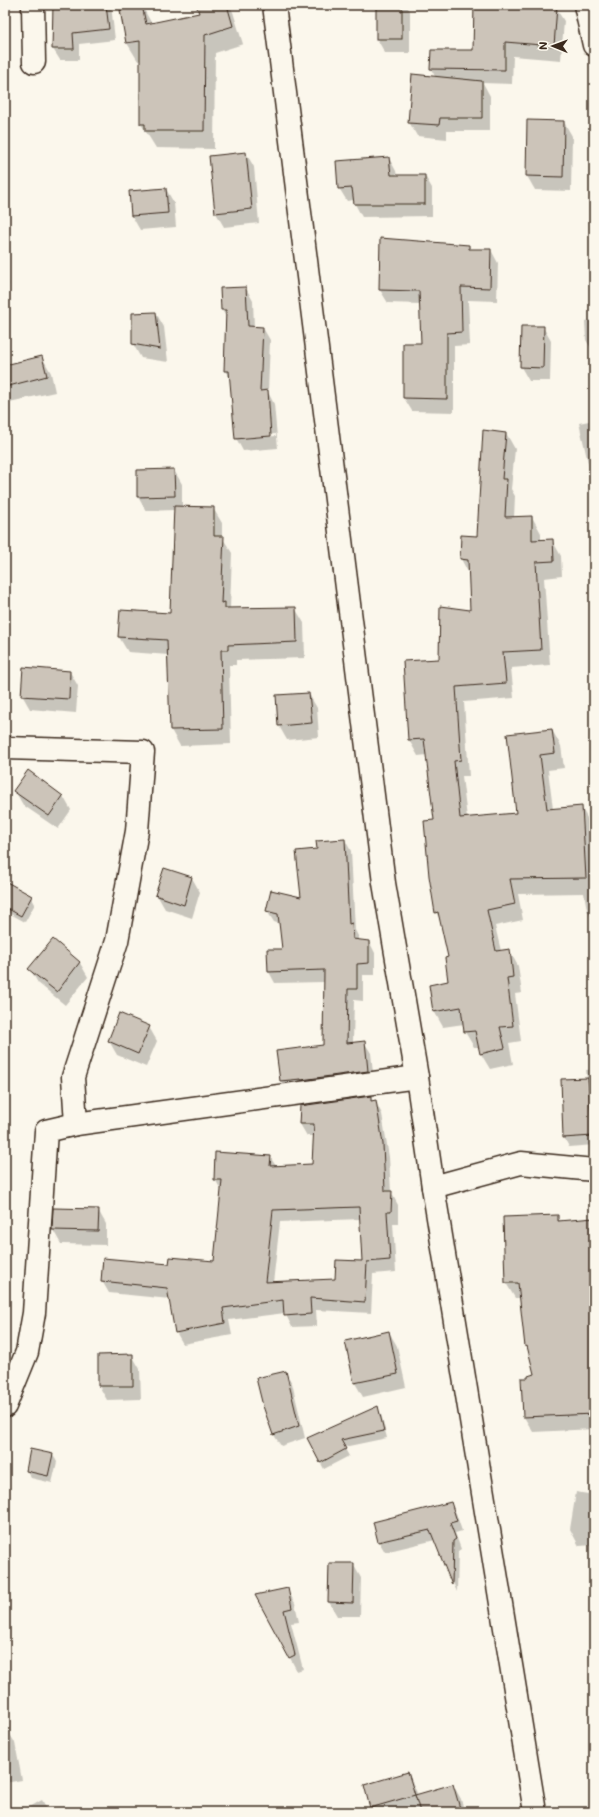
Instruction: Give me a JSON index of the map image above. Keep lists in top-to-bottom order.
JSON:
{
  "north": "left"
}
